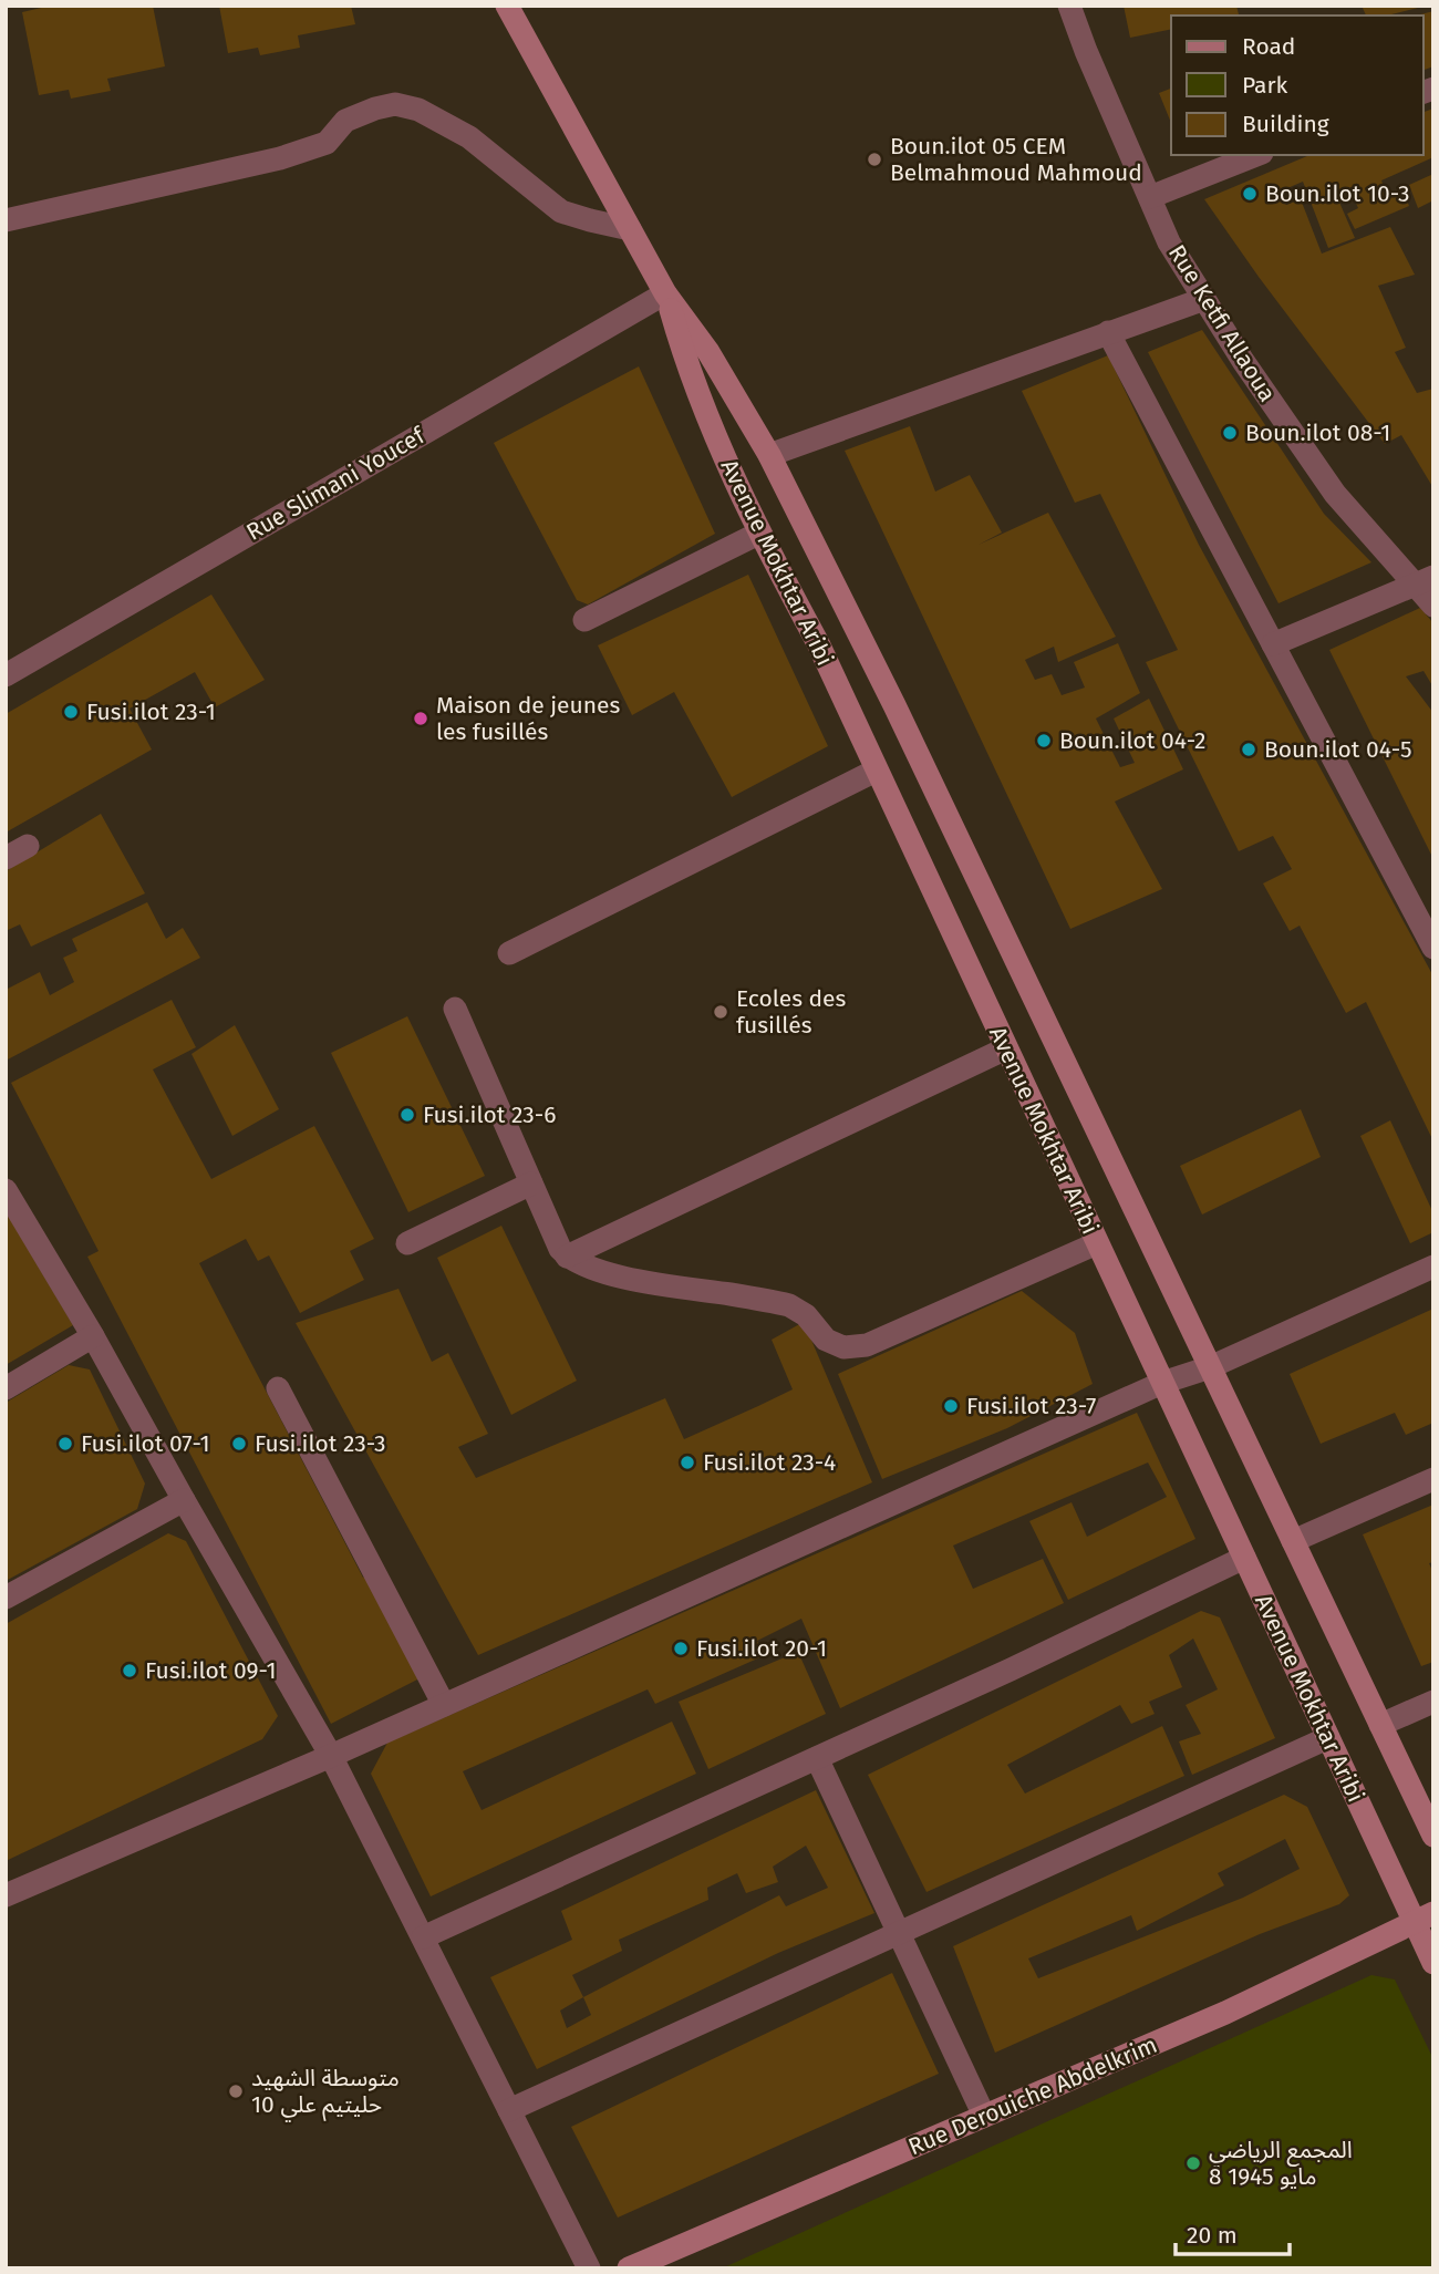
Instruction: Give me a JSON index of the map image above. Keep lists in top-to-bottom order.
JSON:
{
  "streets": {
    "main road": ["Avenue Mokhtar Aribi", "Rue Derouiche Abdelkrim"],
    "street": ["Rue Ketfi Allaoua", "Rue Slimani Youcef"]
  },
  "crossings": [
    ["Rue Slimani Youcef", "Avenue Mokhtar Aribi"],
    ["Avenue Mokhtar Aribi", "Rue Derouiche Abdelkrim"]
  ],
  "places": [
    "Boun.ilot 05 CEM Belmahmoud Mahmoud",
    "Boun.ilot 10-3",
    "Boun.ilot 08-1",
    "Fusi.ilot 23-1",
    "Maison de jeunes les fusillés",
    "Boun.ilot 04-2",
    "Boun.ilot 04-5",
    "Ecoles des fusillés",
    "Fusi.ilot 23-6",
    "Fusi.ilot 23-7",
    "Fusi.ilot 07-1",
    "Fusi.ilot 23-3",
    "Fusi.ilot 23-4",
    "Fusi.ilot 20-1",
    "Fusi.ilot 09-1",
    "متوسطة الشهيد حليتيم علي 10",
    "المجمع الرياضي 8 مايو 1945"
  ],
  "legend": ["Road", "Park", "Building"],
  "scale_bar": "20 m"
}
